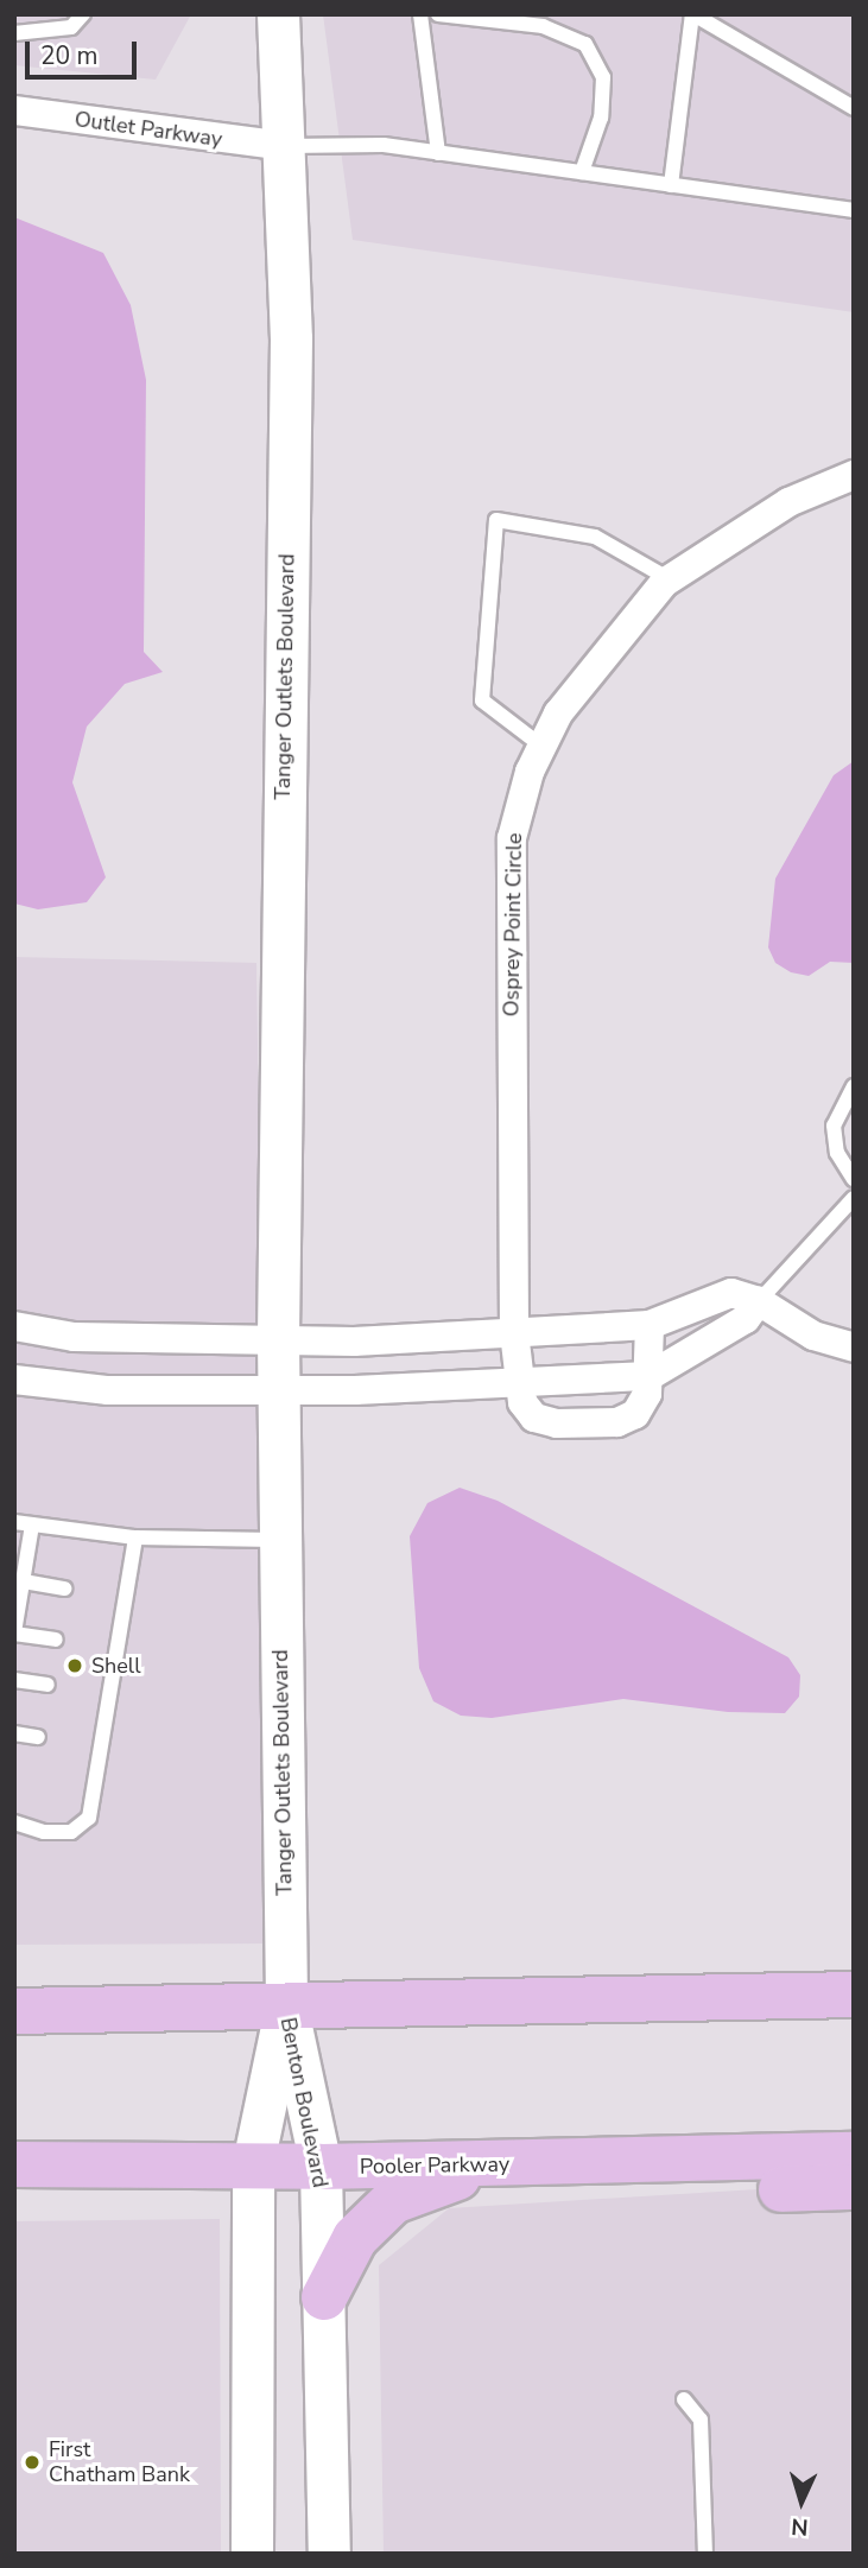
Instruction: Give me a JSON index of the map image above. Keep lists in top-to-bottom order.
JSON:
{
  "streets": {
    "main road": ["Pooler Parkway"],
    "street": [
      "Outlet Parkway",
      "Tanger Outlets Boulevard",
      "Osprey Point Circle",
      "Benton Boulevard"
    ]
  },
  "crossings": [
    ["Outlet Parkway", "Tanger Outlets Boulevard"],
    ["Tanger Outlets Boulevard", "Benton Boulevard"],
    ["Benton Boulevard", "Pooler Parkway"]
  ],
  "places": ["Shell", "First Chatham Bank"],
  "scale_bar": "20 m",
  "north": "bottom"
}
